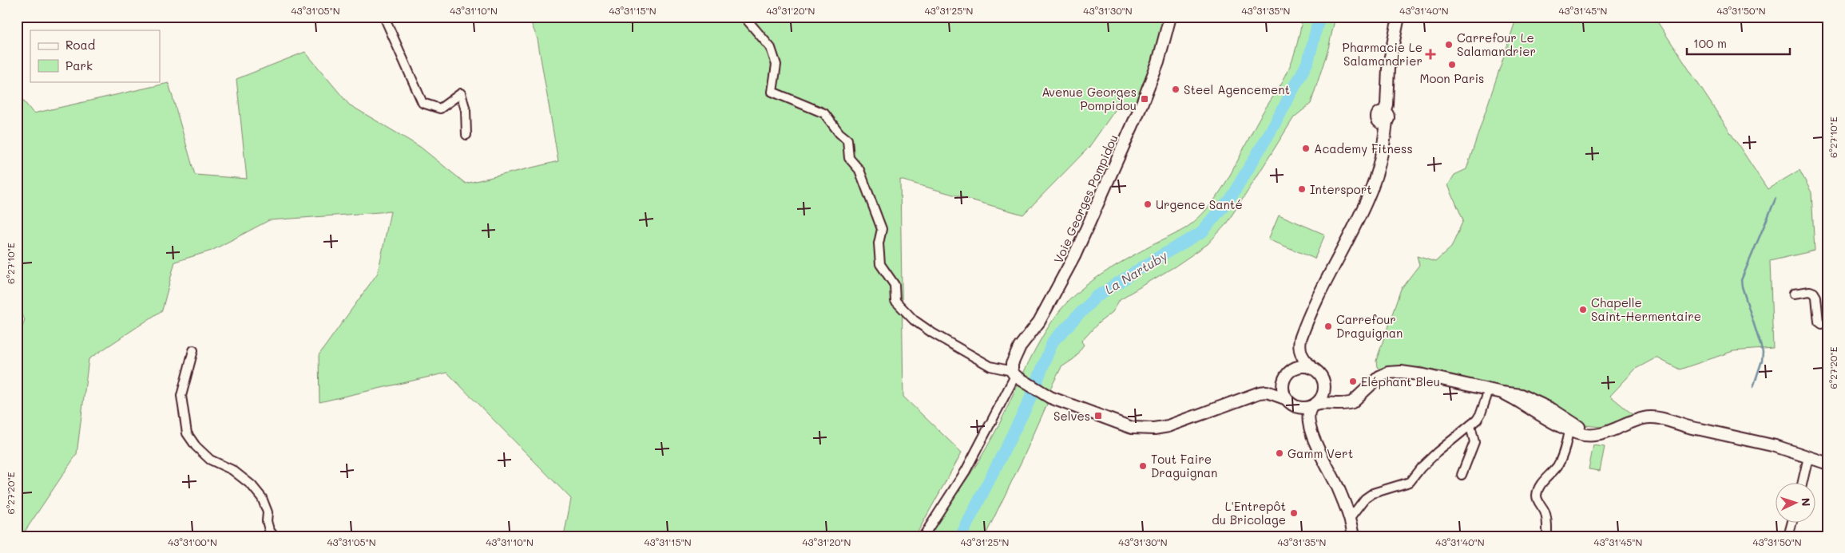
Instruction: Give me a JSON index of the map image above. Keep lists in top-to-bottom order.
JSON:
{
  "streets": {
    "street": ["Voie Georges Pompidou"]
  },
  "water": ["La Nartuby"],
  "places": {
    "other": [
      "Carrefour Le Salamandrier",
      "Moon Paris",
      "Steel Agencement",
      "Academy Fitness",
      "Intersport",
      "Urgence Santé",
      "Chapelle Saint-Hermentaire",
      "Carrefour Draguignan",
      "Eléphant Bleu",
      "Gamm Vert",
      "Tout Faire Draguignan",
      "L'Entrepôt du Bricolage"
    ],
    "health": ["Pharmacie Le Salamandrier"],
    "transit": ["Avenue Georges Pompidou", "Selves"]
  },
  "legend": ["Road", "Park"],
  "scale_bar": "100 m",
  "north": "right",
  "coordinates": [
    "43°31'05\"N",
    "43°31'10\"N",
    "43°31'15\"N",
    "43°31'20\"N",
    "43°31'25\"N",
    "43°31'30\"N",
    "43°31'35\"N",
    "43°31'40\"N",
    "43°31'45\"N",
    "43°31'50\"N",
    "6°27'10\"E",
    "6°27'20\"E",
    "43°31'00\"N"
  ]
}
